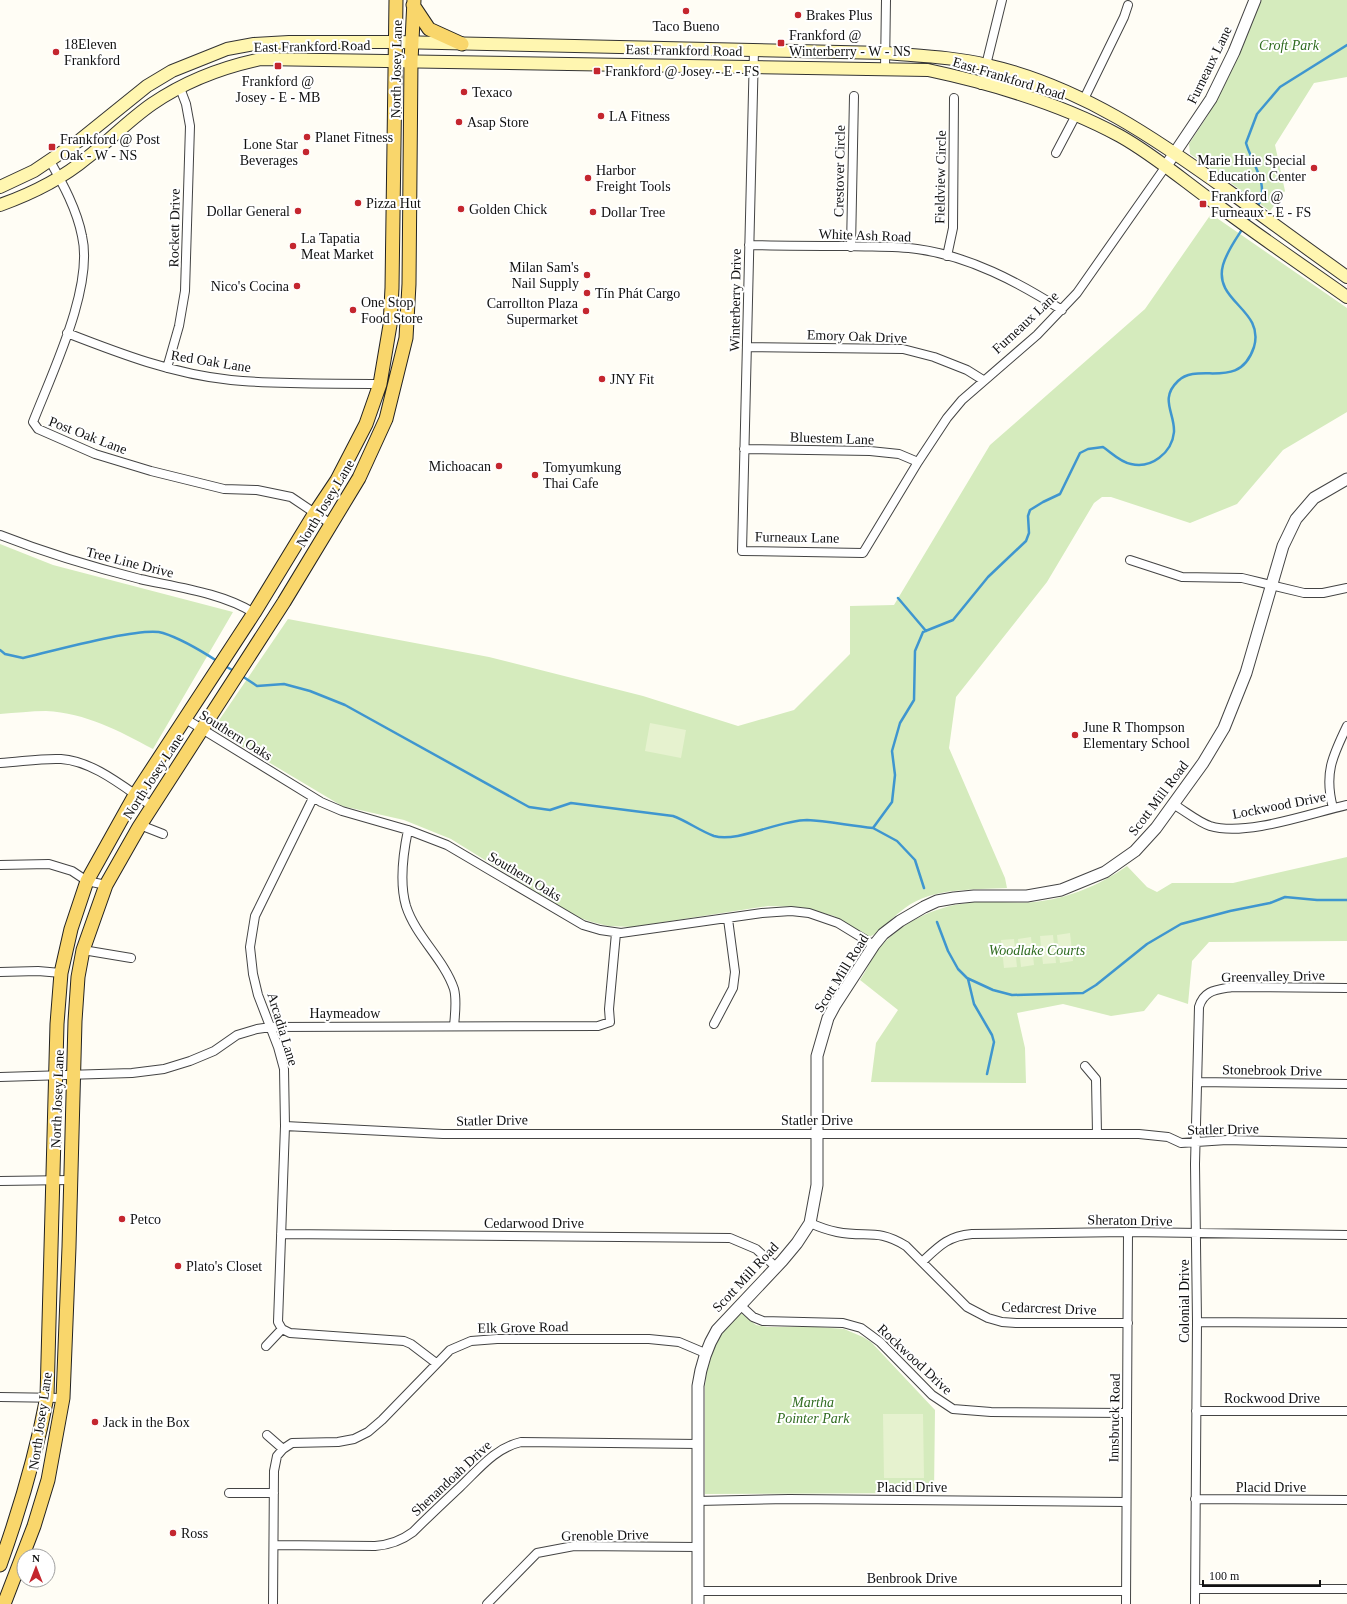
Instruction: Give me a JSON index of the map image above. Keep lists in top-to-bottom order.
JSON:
{
  "streets": {
    "main road": ["East Frankford Road", "North Josey Lane"],
    "street": [
      "Furneaux Lane",
      "Crestover Circle",
      "Fieldview Circle",
      "Rockett Drive",
      "White Ash Road",
      "Winterberry Drive",
      "Emory Oak Drive",
      "Red Oak Lane",
      "Post Oak Lane",
      "Bluestem Lane",
      "Tree Line Drive",
      "Southern Oaks",
      "Scott Mill Road",
      "Lockwood Drive",
      "Greenvalley Drive",
      "Haymeadow",
      "Arcadia Lane",
      "Stonebrook Drive",
      "Statler Drive",
      "Sheraton Drive",
      "Cedarwood Drive",
      "Colonial Drive",
      "Cedarcrest Drive",
      "Elk Grove Road",
      "Rockwood Drive",
      "Innsbruck Road",
      "Shenandoah Drive",
      "Placid Drive",
      "Grenoble Drive",
      "Benbrook Drive"
    ]
  },
  "crossings": [
    ["East Frankford Road", "Furneaux Lane"],
    ["East Frankford Road", "North Josey Lane"],
    ["East Frankford Road", "Rockett Drive"],
    ["East Frankford Road", "Winterberry Drive"],
    ["East Frankford Road", "Post Oak Lane"],
    ["Furneaux Lane", "White Ash Road"],
    ["Furneaux Lane", "Winterberry Drive"],
    ["Furneaux Lane", "Emory Oak Drive"],
    ["Furneaux Lane", "Bluestem Lane"],
    ["North Josey Lane", "Red Oak Lane"],
    ["North Josey Lane", "Post Oak Lane"],
    ["North Josey Lane", "Tree Line Drive"],
    ["North Josey Lane", "Southern Oaks"],
    ["North Josey Lane", "Haymeadow"],
    ["Crestover Circle", "White Ash Road"],
    ["Fieldview Circle", "White Ash Road"],
    ["Rockett Drive", "Red Oak Lane"],
    ["White Ash Road", "Winterberry Drive"],
    ["Winterberry Drive", "Emory Oak Drive"],
    ["Winterberry Drive", "Bluestem Lane"],
    ["Red Oak Lane", "Post Oak Lane"],
    ["Southern Oaks", "Scott Mill Road"],
    ["Southern Oaks", "Haymeadow"],
    ["Southern Oaks", "Arcadia Lane"],
    ["Scott Mill Road", "Lockwood Drive"],
    ["Scott Mill Road", "Statler Drive"],
    ["Scott Mill Road", "Cedarwood Drive"],
    ["Scott Mill Road", "Cedarcrest Drive"],
    ["Scott Mill Road", "Elk Grove Road"],
    ["Scott Mill Road", "Rockwood Drive"],
    ["Scott Mill Road", "Shenandoah Drive"],
    ["Scott Mill Road", "Placid Drive"],
    ["Scott Mill Road", "Grenoble Drive"],
    ["Scott Mill Road", "Benbrook Drive"],
    ["Greenvalley Drive", "Colonial Drive"],
    ["Haymeadow", "Arcadia Lane"],
    ["Arcadia Lane", "Statler Drive"],
    ["Arcadia Lane", "Cedarwood Drive"],
    ["Stonebrook Drive", "Colonial Drive"],
    ["Statler Drive", "Colonial Drive"],
    ["Sheraton Drive", "Colonial Drive"],
    ["Sheraton Drive", "Cedarcrest Drive"],
    ["Sheraton Drive", "Innsbruck Road"],
    ["Colonial Drive", "Rockwood Drive"],
    ["Colonial Drive", "Placid Drive"],
    ["Cedarcrest Drive", "Innsbruck Road"],
    ["Rockwood Drive", "Innsbruck Road"],
    ["Innsbruck Road", "Placid Drive"],
    ["Innsbruck Road", "Benbrook Drive"]
  ],
  "parks": ["Croft Park", "Woodlake Courts", "Martha Pointer Park"],
  "places": {
    "other": [
      "Taco Bueno",
      "Brakes Plus",
      "18Eleven Frankford",
      "Texaco",
      "LA Fitness",
      "Asap Store",
      "Planet Fitness",
      "Lone Star Beverages",
      "Marie Huie Special Education Center",
      "Harbor Freight Tools",
      "Pizza Hut",
      "Golden Chick",
      "Dollar General",
      "Dollar Tree",
      "La Tapatia Meat Market",
      "Milan Sam's Nail Supply",
      "Nico's Cocina",
      "Tín Phát Cargo",
      "One Stop Food Store",
      "Carrollton Plaza Supermarket",
      "JNY Fit",
      "Michoacan",
      "Tomyumkung Thai Cafe",
      "June R Thompson Elementary School",
      "Petco",
      "Plato's Closet",
      "Jack in the Box",
      "Ross"
    ],
    "transit": [
      "Frankford @ Winterberry - W - NS",
      "Frankford @ Josey - E - MB",
      "Frankford @ Josey - E - FS",
      "Frankford @ Post Oak - W - NS",
      "Frankford @ Furneaux - E - FS"
    ]
  },
  "scale_bar": "100 m",
  "north": "top"
}
